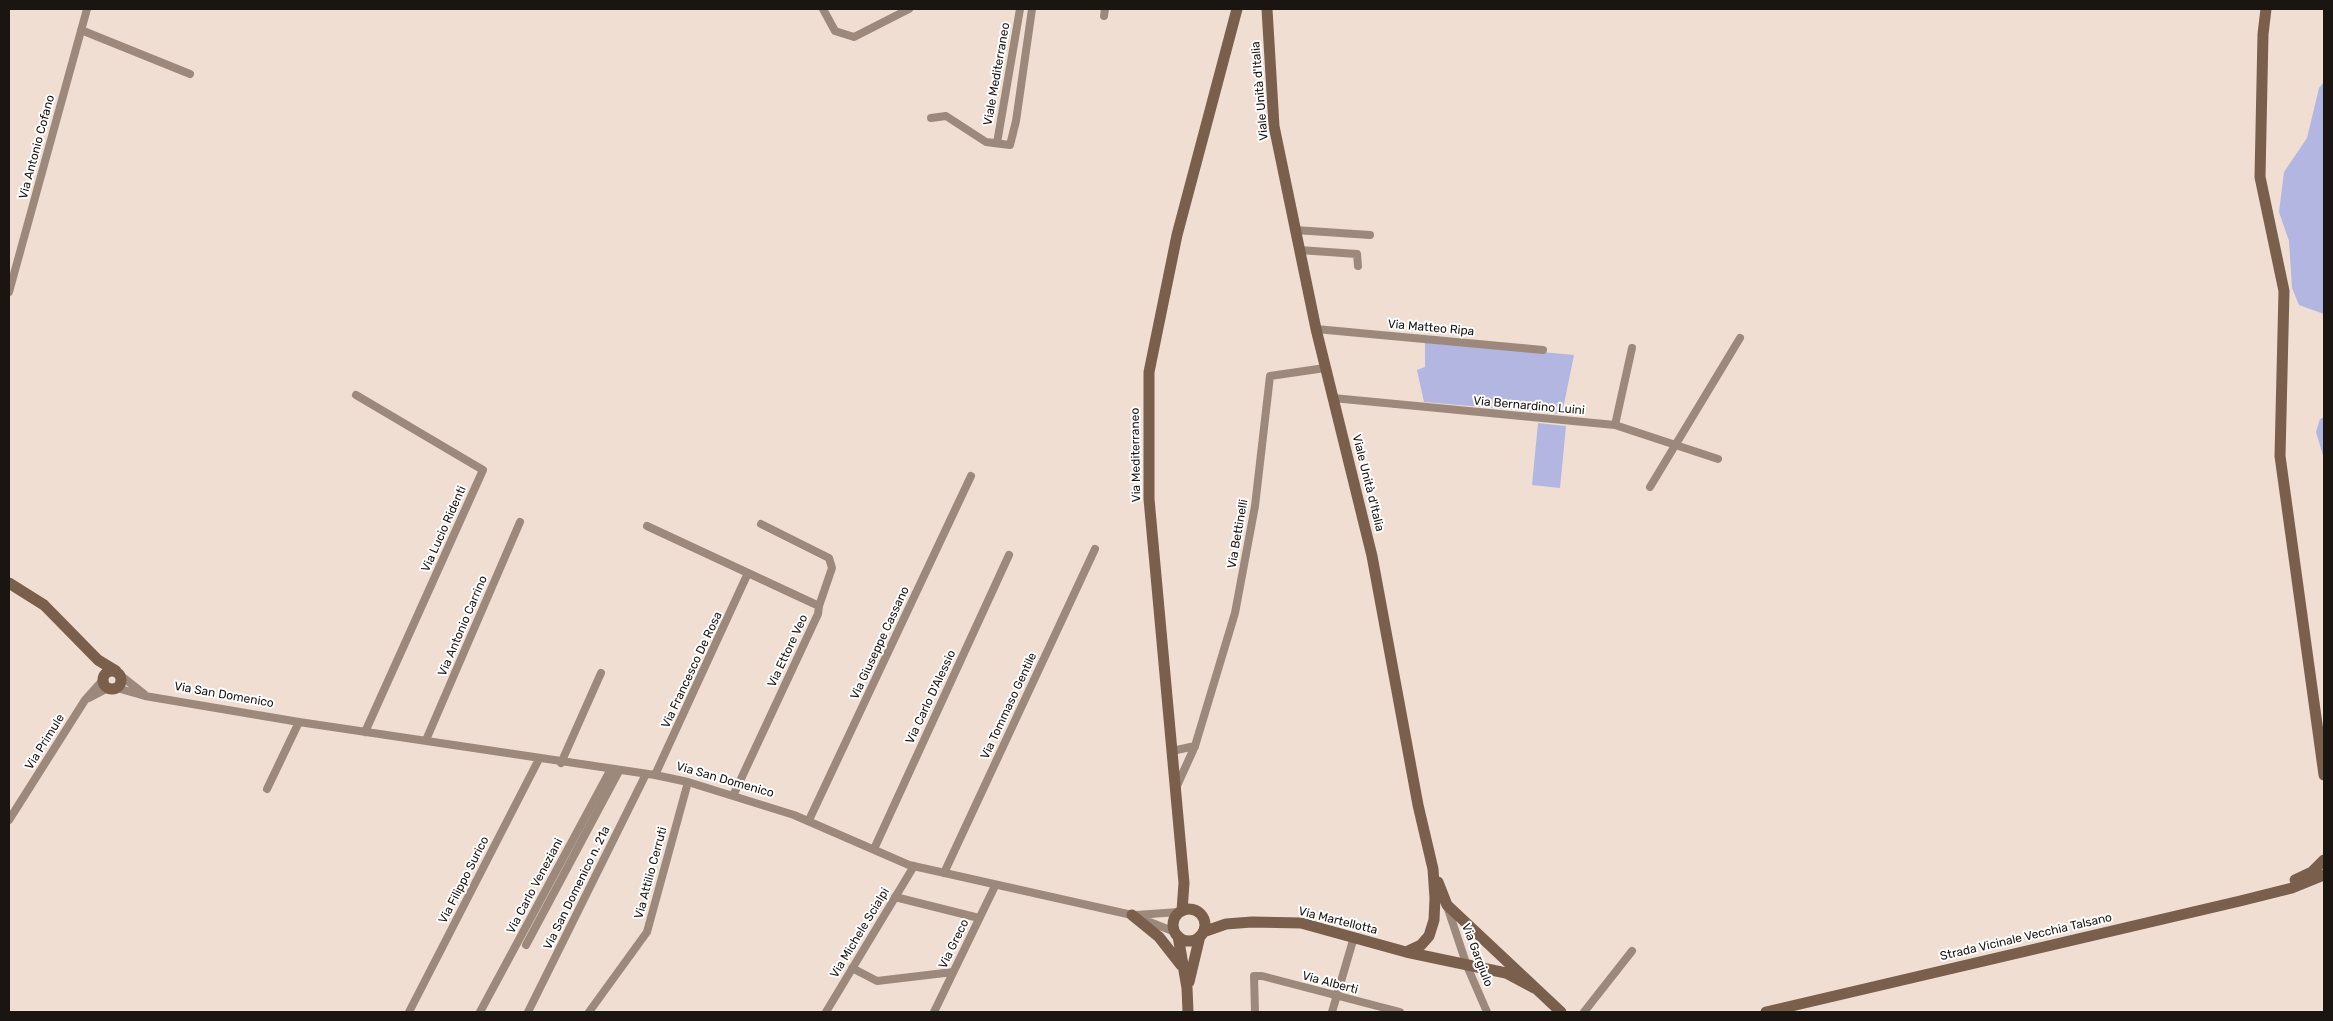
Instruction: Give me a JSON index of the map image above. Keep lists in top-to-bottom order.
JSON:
{
  "streets": {
    "main road": [
      "Viale Unità d'Italia",
      "Via Mediterraneo",
      "Via Martellotta",
      "Strada Vicinale Vecchia Talsano"
    ],
    "street": [
      "Viale Mediterraneo",
      "Via Antonio Cofano",
      "Via Matteo Ripa",
      "Via Bernardino Luini",
      "Via Lucio Ridenti",
      "Via Bettinelli",
      "Via Antonio Carrino",
      "Via Giuseppe Cassano",
      "Via Ettore Veo",
      "Via Francesco De Rosa",
      "Via San Domenico",
      "Via Carlo D'Alessio",
      "Via Tommaso Gentile",
      "Via Primule",
      "Via Attilio Cerruti",
      "Via Filippo Surico",
      "Via Carlo Veneziani",
      "Via San Domenico n. 21a",
      "Via Michele Scialpi",
      "Via Greco",
      "Via Gargiulo",
      "Via Alberti"
    ]
  },
  "crossings": [
    ["Viale Unità d'Italia", "Via Matteo Ripa"],
    ["Viale Unità d'Italia", "Via Bernardino Luini"],
    ["Viale Unità d'Italia", "Via Bettinelli"],
    ["Viale Unità d'Italia", "Via Martellotta"],
    ["Via Mediterraneo", "Via Bettinelli"],
    ["Via Mediterraneo", "Via San Domenico"],
    ["Via Mediterraneo", "Via Martellotta"],
    ["Via Lucio Ridenti", "Via San Domenico"],
    ["Via Antonio Carrino", "Via San Domenico"],
    ["Via Giuseppe Cassano", "Via San Domenico"],
    ["Via Ettore Veo", "Via Francesco De Rosa"],
    ["Via Ettore Veo", "Via San Domenico"],
    ["Via Francesco De Rosa", "Via San Domenico"],
    ["Via San Domenico", "Via Carlo D'Alessio"],
    ["Via San Domenico", "Via Tommaso Gentile"],
    ["Via San Domenico", "Via Primule"],
    ["Via San Domenico", "Via Attilio Cerruti"],
    ["Via San Domenico", "Via Filippo Surico"],
    ["Via San Domenico", "Via Carlo Veneziani"],
    ["Via San Domenico", "Via San Domenico n. 21a"],
    ["Via San Domenico", "Via Martellotta"],
    ["Via San Domenico", "Via Michele Scialpi"],
    ["Via San Domenico", "Via Greco"],
    ["Via Martellotta", "Via Gargiulo"]
  ]
}
